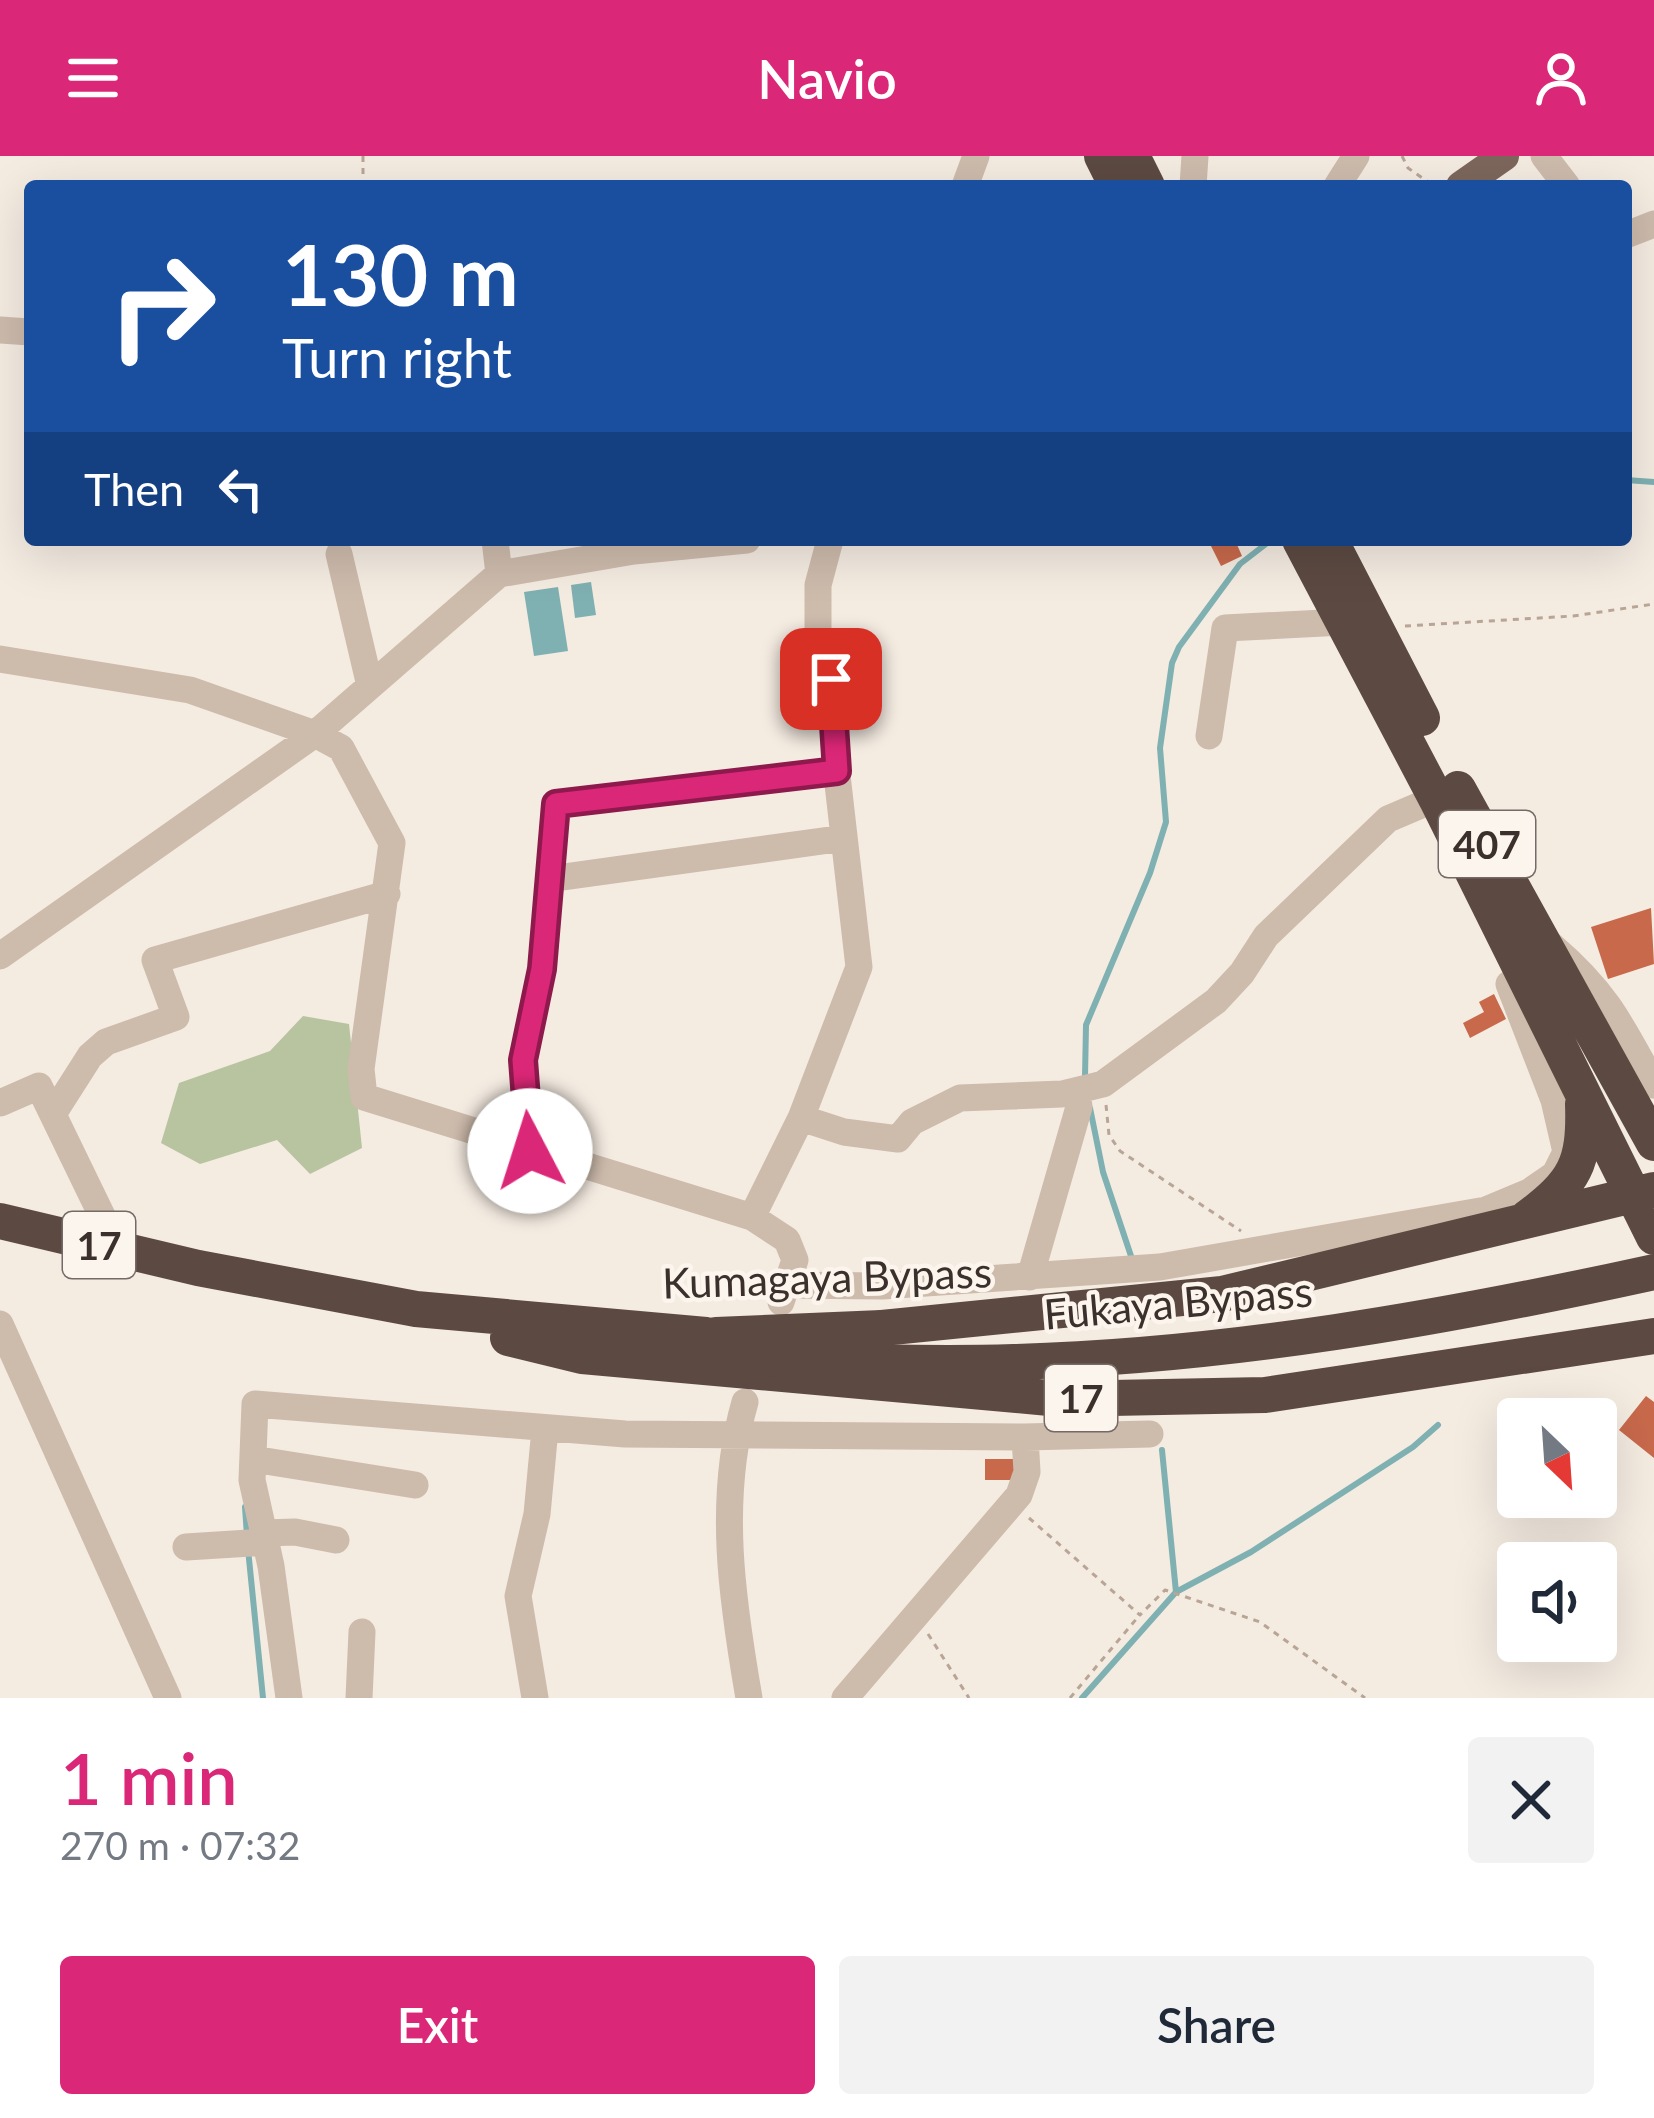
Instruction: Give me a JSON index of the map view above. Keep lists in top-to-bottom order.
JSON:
{
  "streets": {
    "highway": [
      "407",
      "17",
      "Kumagaya Bypass",
      "Fukaya Bypass"
    ]
  },
  "crossings": [
    ["407", "Kumagaya Bypass"],
    ["17", "Kumagaya Bypass"],
    ["Kumagaya Bypass", "Fukaya Bypass"]
  ],
  "north": "bottom right",
  "page": {
    "header": "Navio",
    "turn": ["130 m", "Turn right"],
    "then": "Then",
    "heading": ["1 min", "270 m · 07:32"],
    "buttons": ["Exit", "Share"]
  }
}
